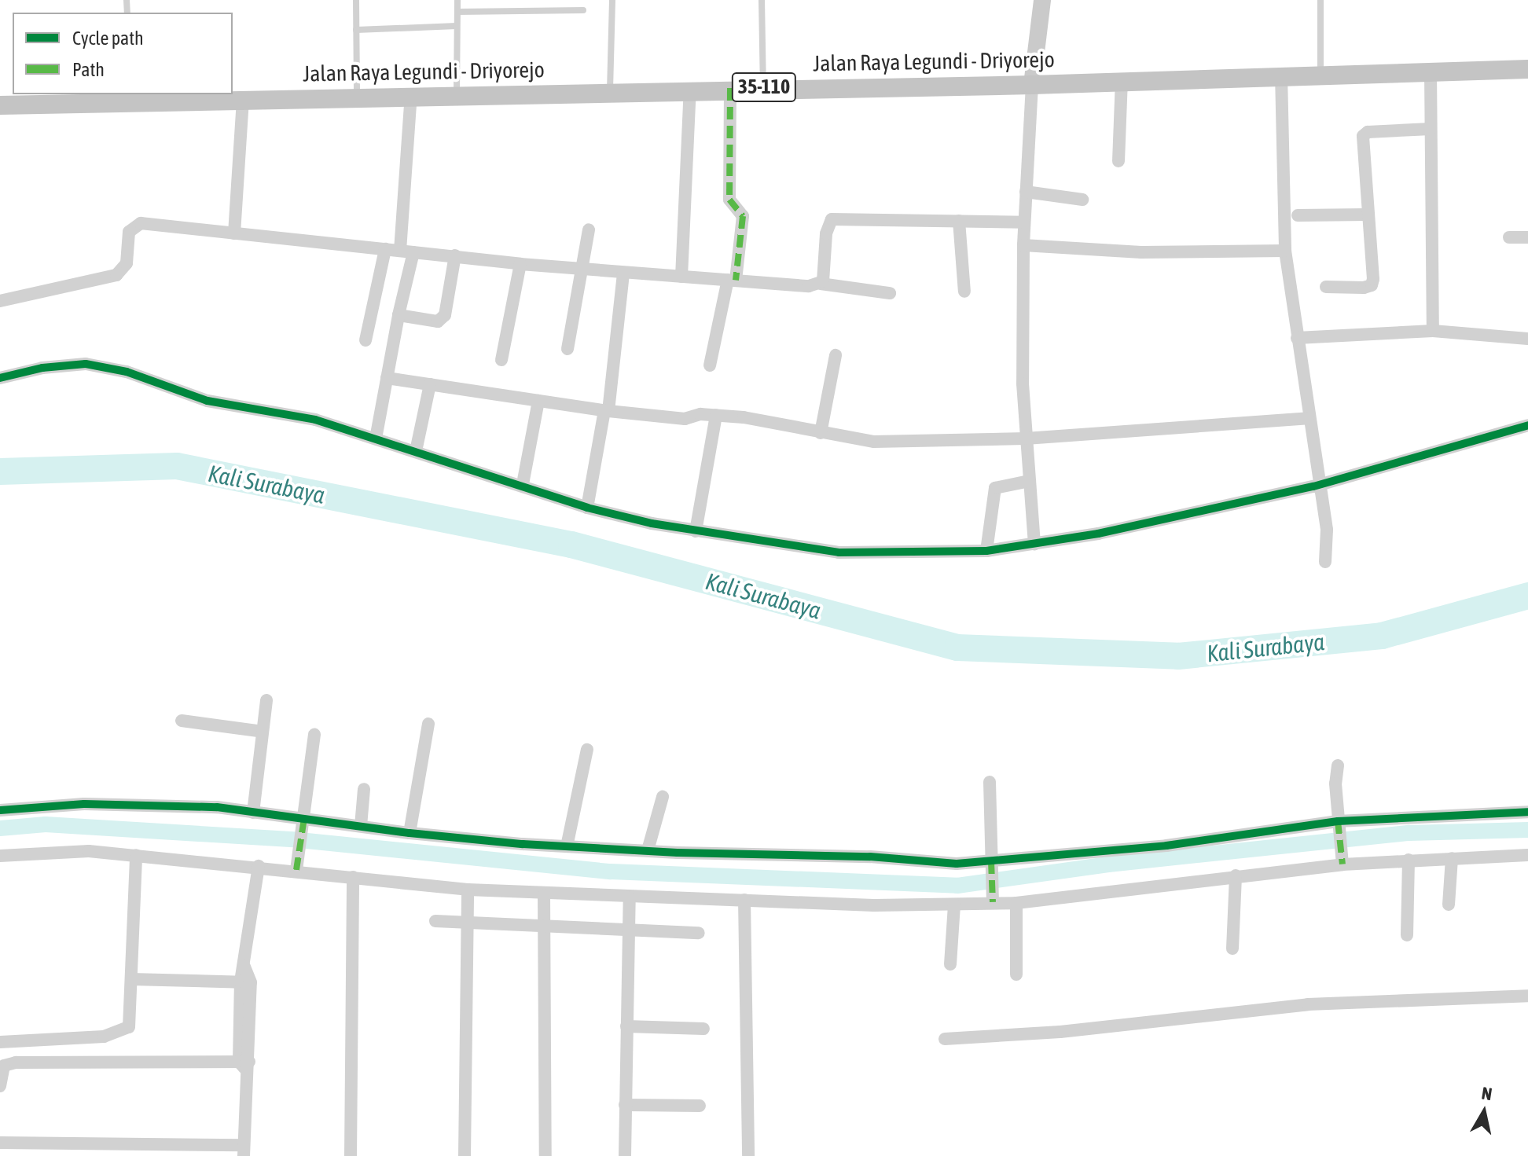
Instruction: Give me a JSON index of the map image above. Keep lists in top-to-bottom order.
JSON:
{
  "streets": {
    "main road": ["Jalan Raya Legundi - Driyorejo", "35-110"]
  },
  "water": ["Kali Surabaya"],
  "legend": ["Cycle path", "Path"],
  "north": "top"
}
